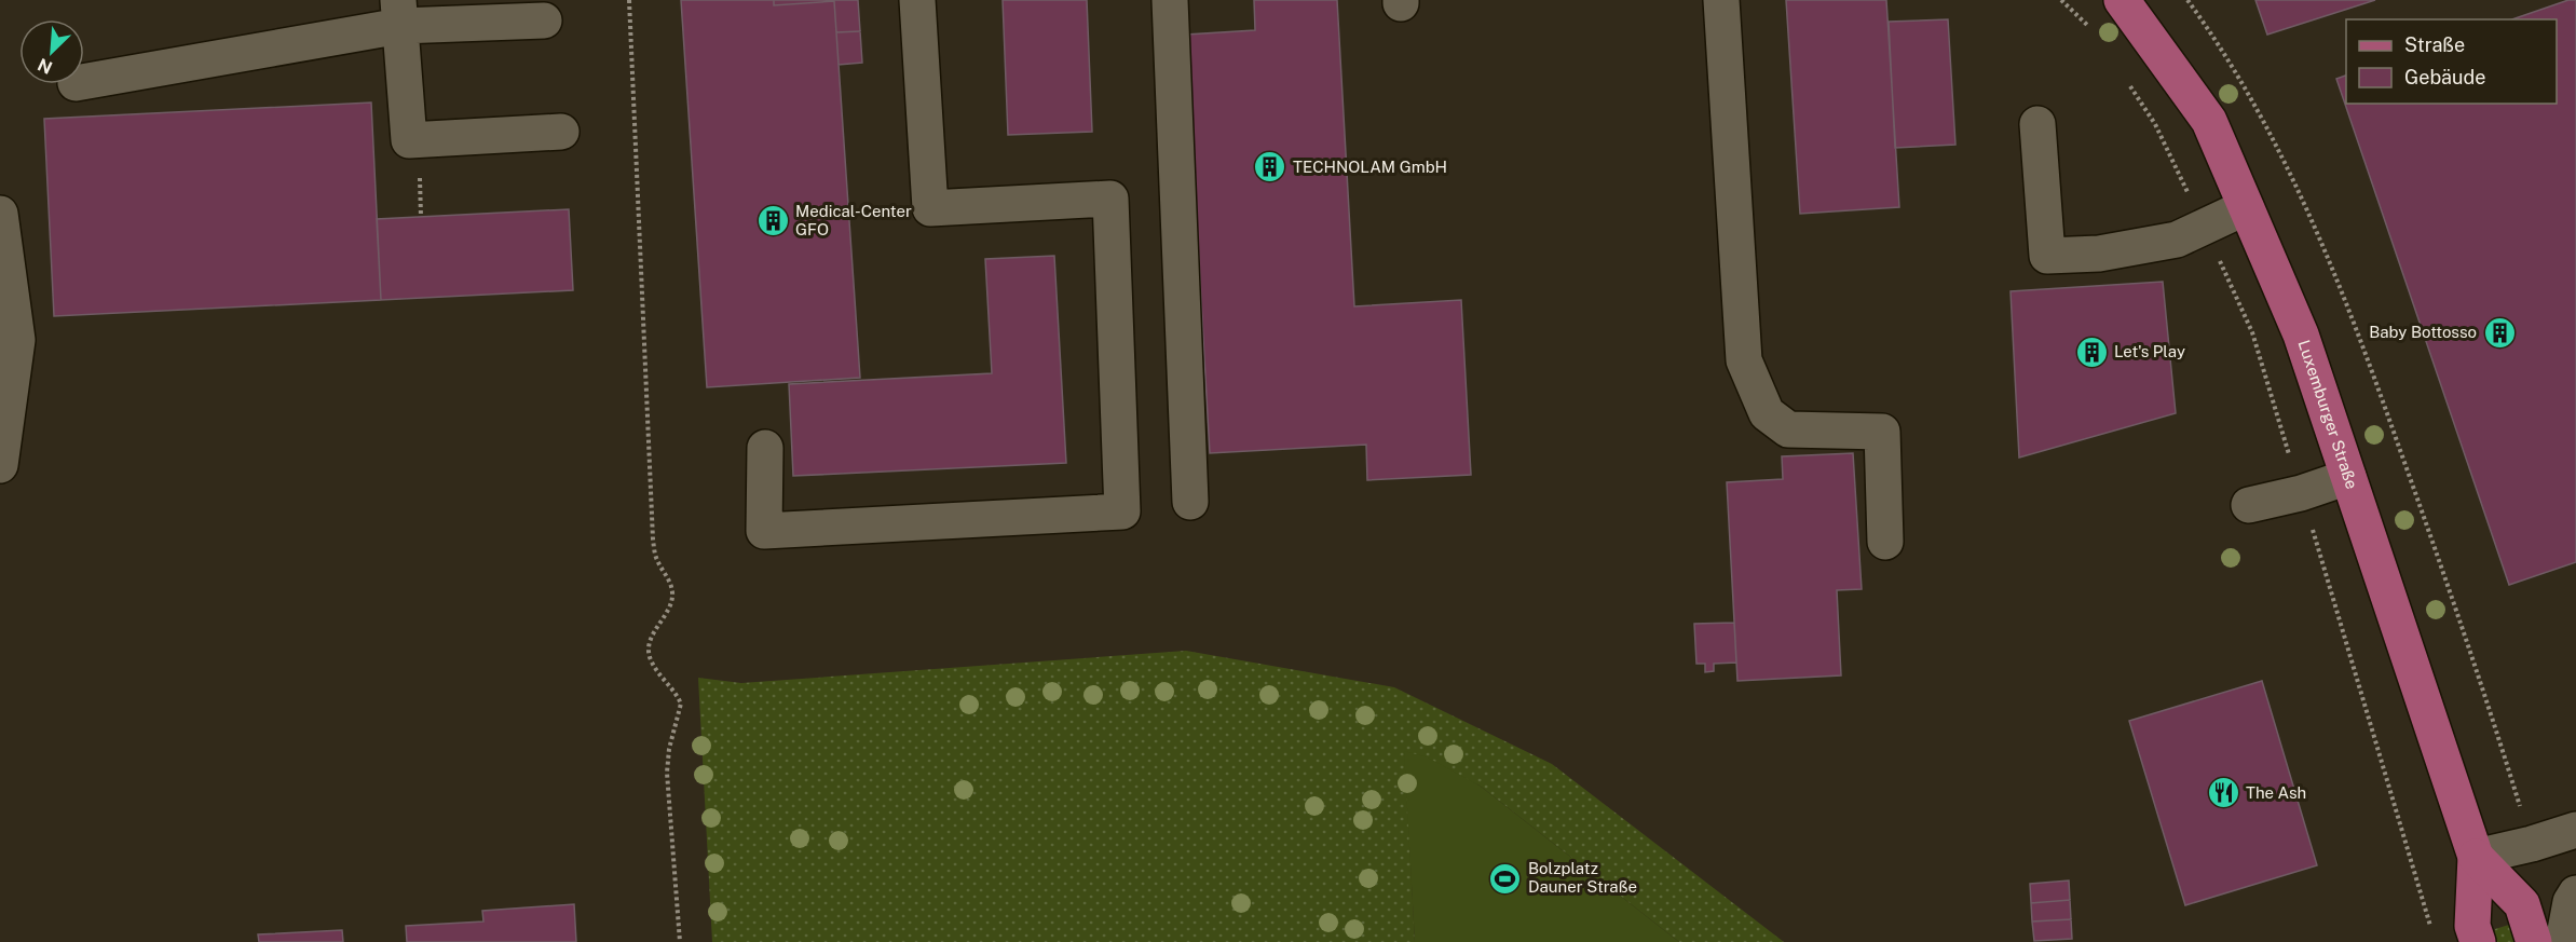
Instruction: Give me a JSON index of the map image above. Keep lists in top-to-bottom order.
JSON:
{
  "streets": {
    "main road": ["Luxemburger Straße"]
  },
  "places": {
    "building": [
      "TECHNOLAM GmbH",
      "Medical-Center GFO",
      "Baby Bottosso",
      "Let's Play"
    ],
    "restaurant": ["The Ash"],
    "sports": ["Bolzplatz Dauner Straße"]
  },
  "legend": ["Straße", "Gebäude"],
  "north": "bottom left"
}
